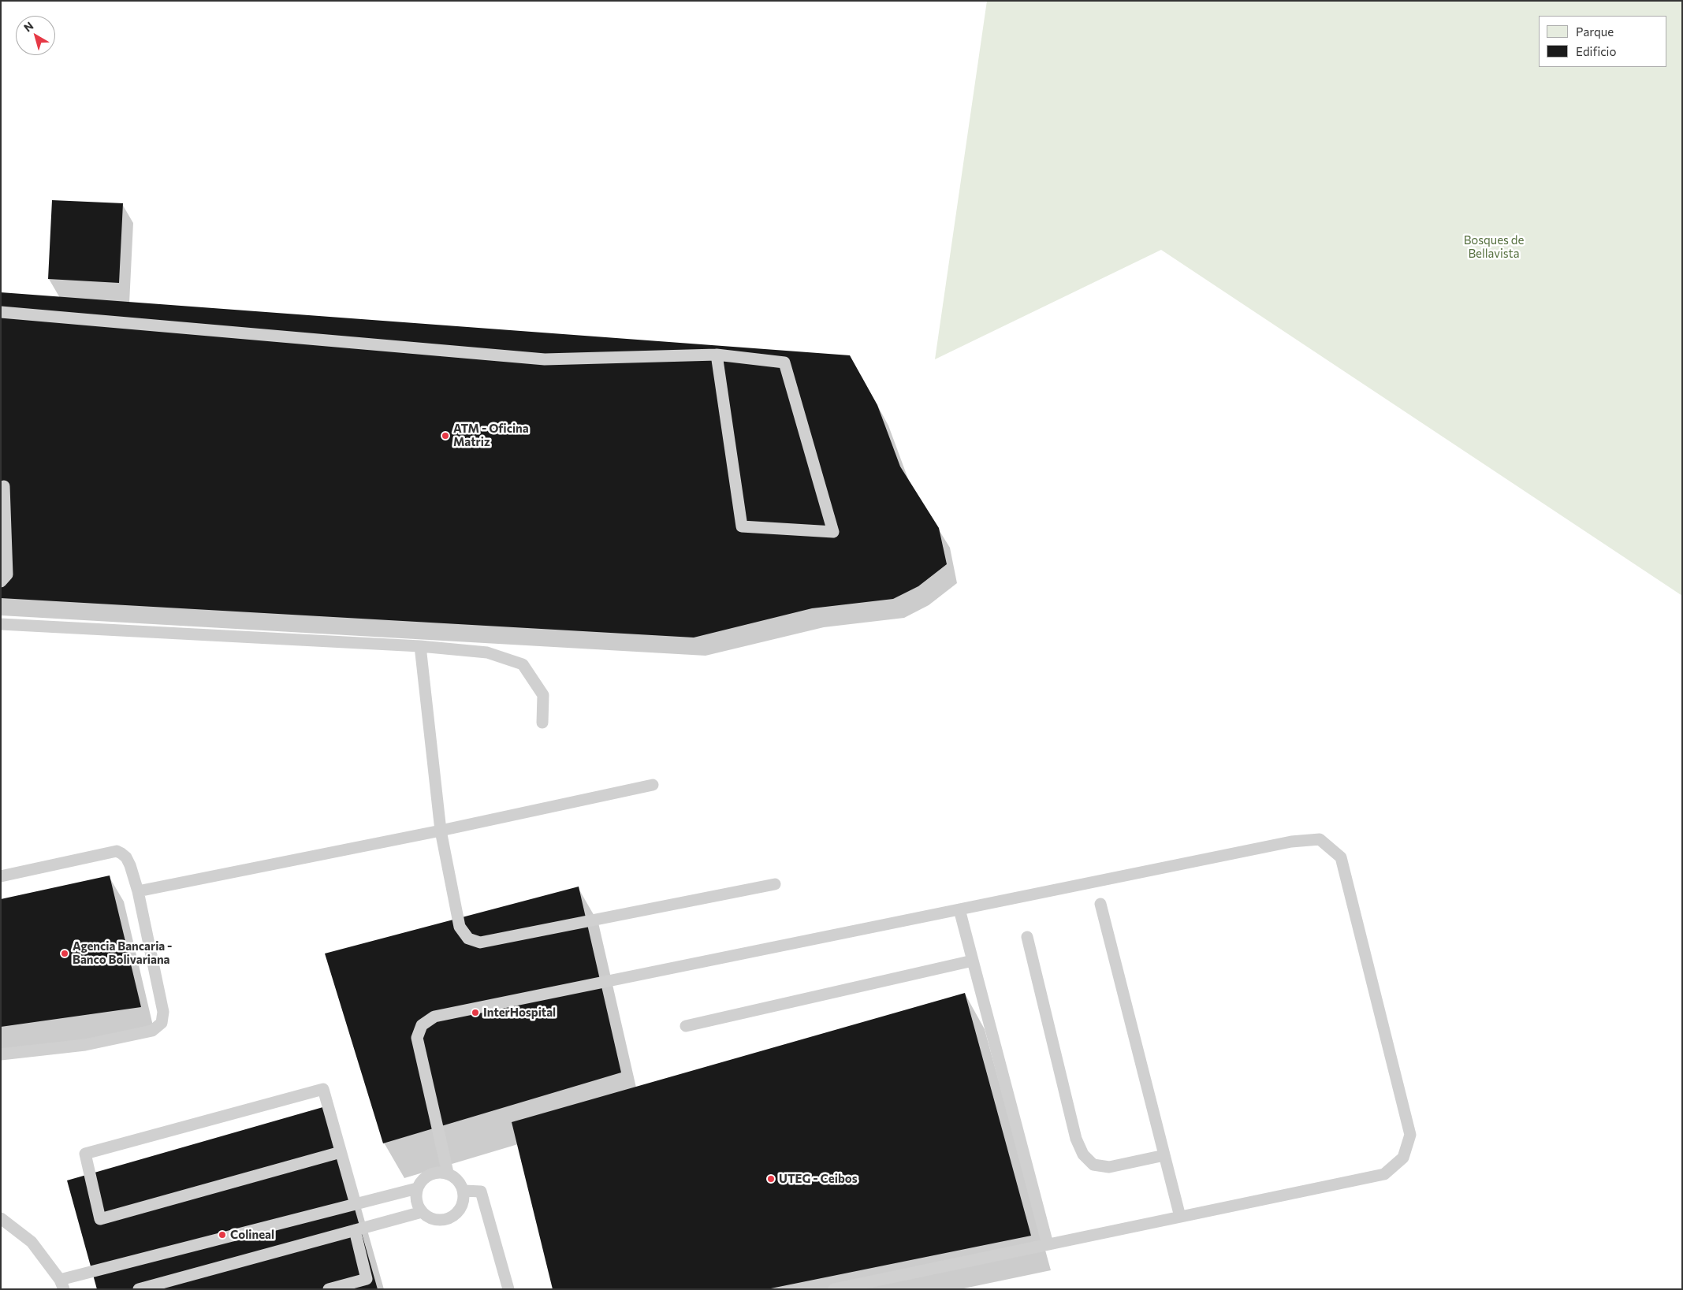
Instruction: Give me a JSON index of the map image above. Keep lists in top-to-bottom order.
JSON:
{
  "parks": ["Bosques de Bellavista"],
  "places": [
    "ATM - Oficina Matriz",
    "Agencia Bancaria - Banco Bolivariana",
    "InterHospital",
    "UTEG - Ceibos",
    "Colineal"
  ],
  "legend": ["Parque", "Edificio"],
  "north": "top left"
}
